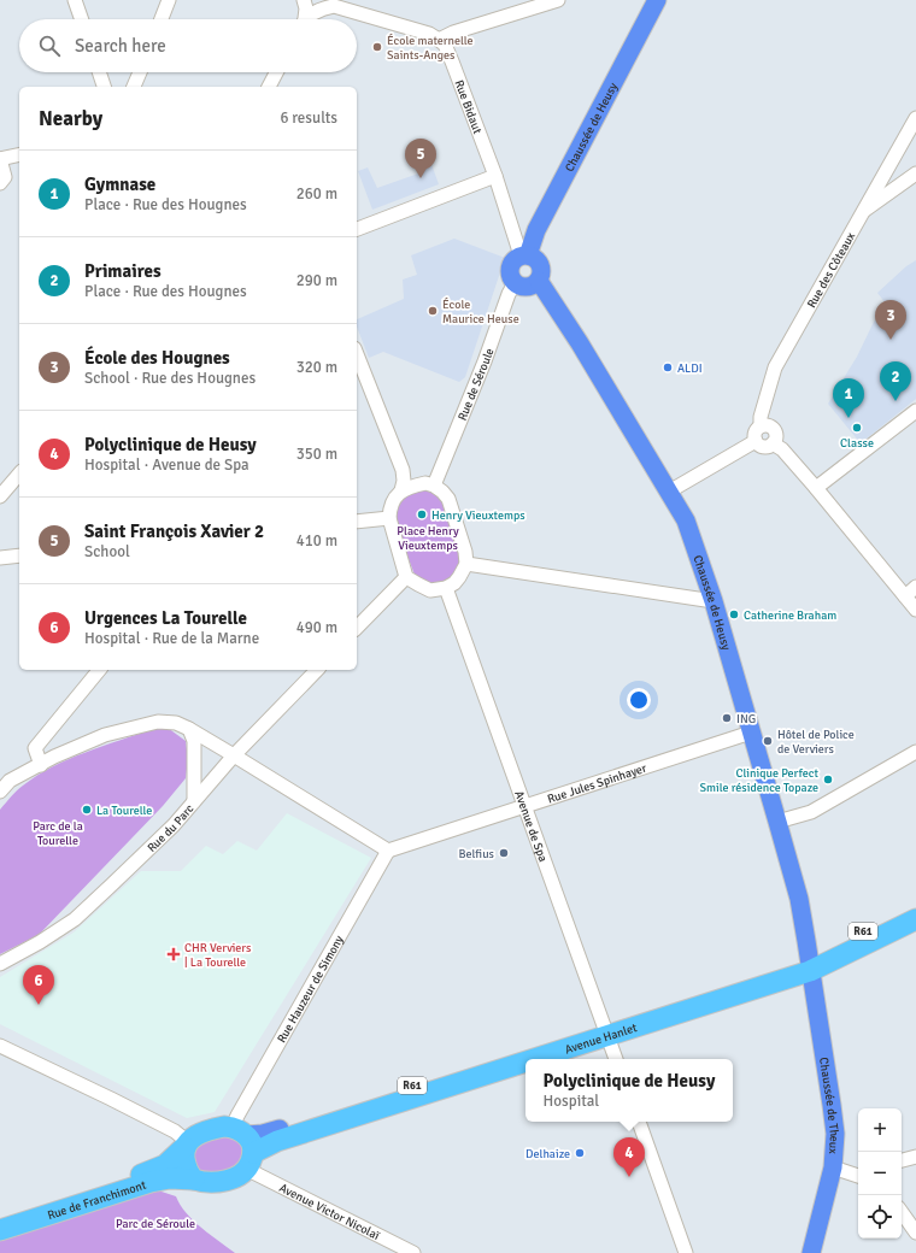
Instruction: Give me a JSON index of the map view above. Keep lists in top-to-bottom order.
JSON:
{
  "streets": {
    "highway": ["R61", "Avenue Hanlet", "Rue de Franchimont"],
    "main road": ["Chaussée de Heusy", "Chaussée de Theux"],
    "street": [
      "Rue Bidaut",
      "Rue des Côteaux",
      "Rue de Séroule",
      "Rue Jules Spinhayer",
      "Avenue de Spa",
      "Rue du Parc",
      "Rue Hauzeur de Simony",
      "Avenue Victor Nicolaï"
    ]
  },
  "crossings": [
    ["Rue Bidaut", "Chaussée de Heusy"],
    ["Rue Bidaut", "Rue de Séroule"],
    ["Chaussée de Heusy", "Rue de Séroule"],
    ["Chaussée de Heusy", "Rue Jules Spinhayer"],
    ["Chaussée de Heusy", "R61"],
    ["Chaussée de Heusy", "Avenue Hanlet"],
    ["Chaussée de Heusy", "Chaussée de Theux"],
    ["Rue de Séroule", "Avenue de Spa"],
    ["Rue Jules Spinhayer", "Avenue de Spa"],
    ["Rue Jules Spinhayer", "Rue Hauzeur de Simony"],
    ["Avenue de Spa", "Avenue Hanlet"],
    ["R61", "Rue Hauzeur de Simony"],
    ["R61", "Avenue Hanlet"],
    ["R61", "Chaussée de Theux"],
    ["R61", "Rue de Franchimont"],
    ["R61", "Avenue Victor Nicolaï"],
    ["Rue Hauzeur de Simony", "Avenue Hanlet"],
    ["Rue Hauzeur de Simony", "Rue de Franchimont"],
    ["Rue Hauzeur de Simony", "Avenue Victor Nicolaï"],
    ["Avenue Hanlet", "Chaussée de Theux"],
    ["Avenue Hanlet", "Rue de Franchimont"],
    ["Avenue Hanlet", "Avenue Victor Nicolaï"],
    ["Rue de Franchimont", "Avenue Victor Nicolaï"]
  ],
  "parks": ["Place Henry Vieuxtemps", "Parc de la Tourelle", "Parc de Séroule"],
  "places": {
    "other": [
      "École maternelle Saints-Anges",
      "École Maurice Heuse",
      "ALDI",
      "Classe",
      "Henry Vieuxtemps",
      "Catherine Braham",
      "ING",
      "Hôtel de Police de Verviers",
      "Clinique Perfect Smile résidence Topaze",
      "La Tourelle",
      "Belfius",
      "Delhaize"
    ],
    "health": ["CHR Verviers | La Tourelle"]
  },
  "page": {
    "search": "Search here",
    "heading": ["Nearby", "6 results"],
    "pins": [
      "5",
      "3",
      "2",
      "1",
      "6",
      "4"
    ],
    "list": [
      {
        "mark": "1",
        "name": "Gymnase",
        "note": "Place · Rue des Hougnes",
        "value": "260 m"
      },
      {
        "mark": "2",
        "name": "Primaires",
        "note": "Place · Rue des Hougnes",
        "value": "290 m"
      },
      {
        "mark": "3",
        "name": "École des Hougnes",
        "note": "School · Rue des Hougnes",
        "value": "320 m"
      },
      {
        "mark": "4",
        "name": "Polyclinique de Heusy",
        "note": "Hospital · Avenue de Spa",
        "value": "350 m"
      },
      {
        "mark": "5",
        "name": "Saint François Xavier 2",
        "note": "School",
        "value": "410 m"
      },
      {
        "mark": "6",
        "name": "Urgences La Tourelle",
        "note": "Hospital · Rue de la Marne",
        "value": "490 m"
      }
    ],
    "popup": ["Polyclinique de Heusy", "Hospital"],
    "map_buttons": ["+", "−"]
  }
}
